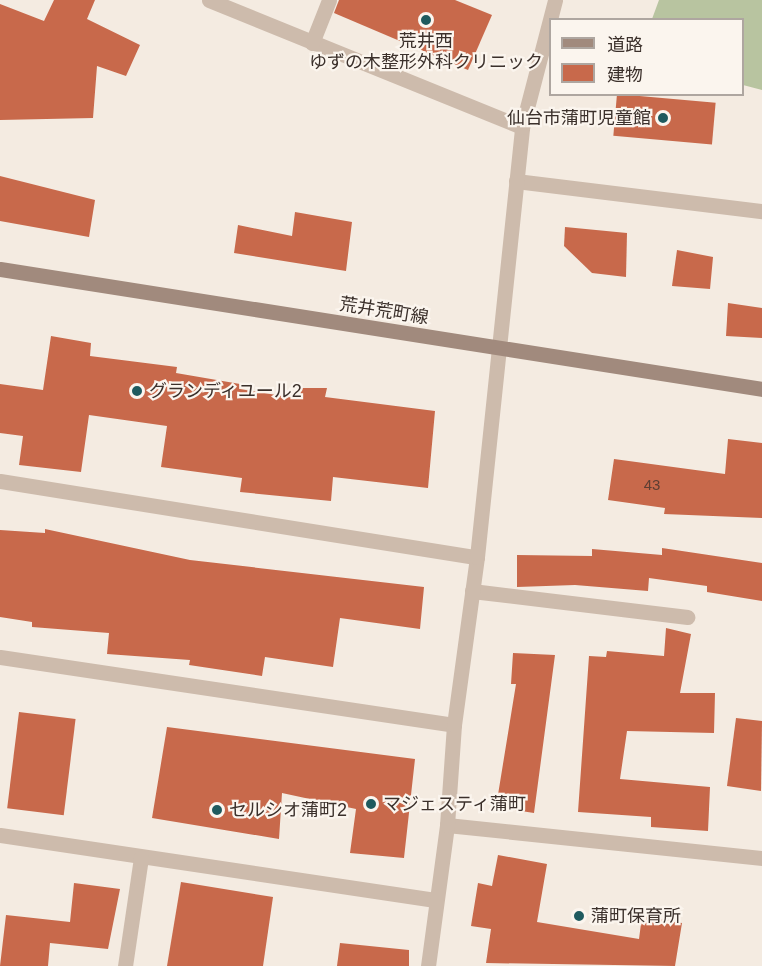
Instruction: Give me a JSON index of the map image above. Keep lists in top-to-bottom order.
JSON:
{
  "streets": {
    "main road": ["荒井荒町線"]
  },
  "places": [
    "荒井西 ゆずの木整形外科クリニック",
    "仙台市蒲町児童館",
    "グランディユール2",
    "マジェスティ蒲町",
    "セルシオ蒲町2",
    "蒲町保育所"
  ],
  "house_numbers": ["43"],
  "legend": ["道路", "建物"]
}
